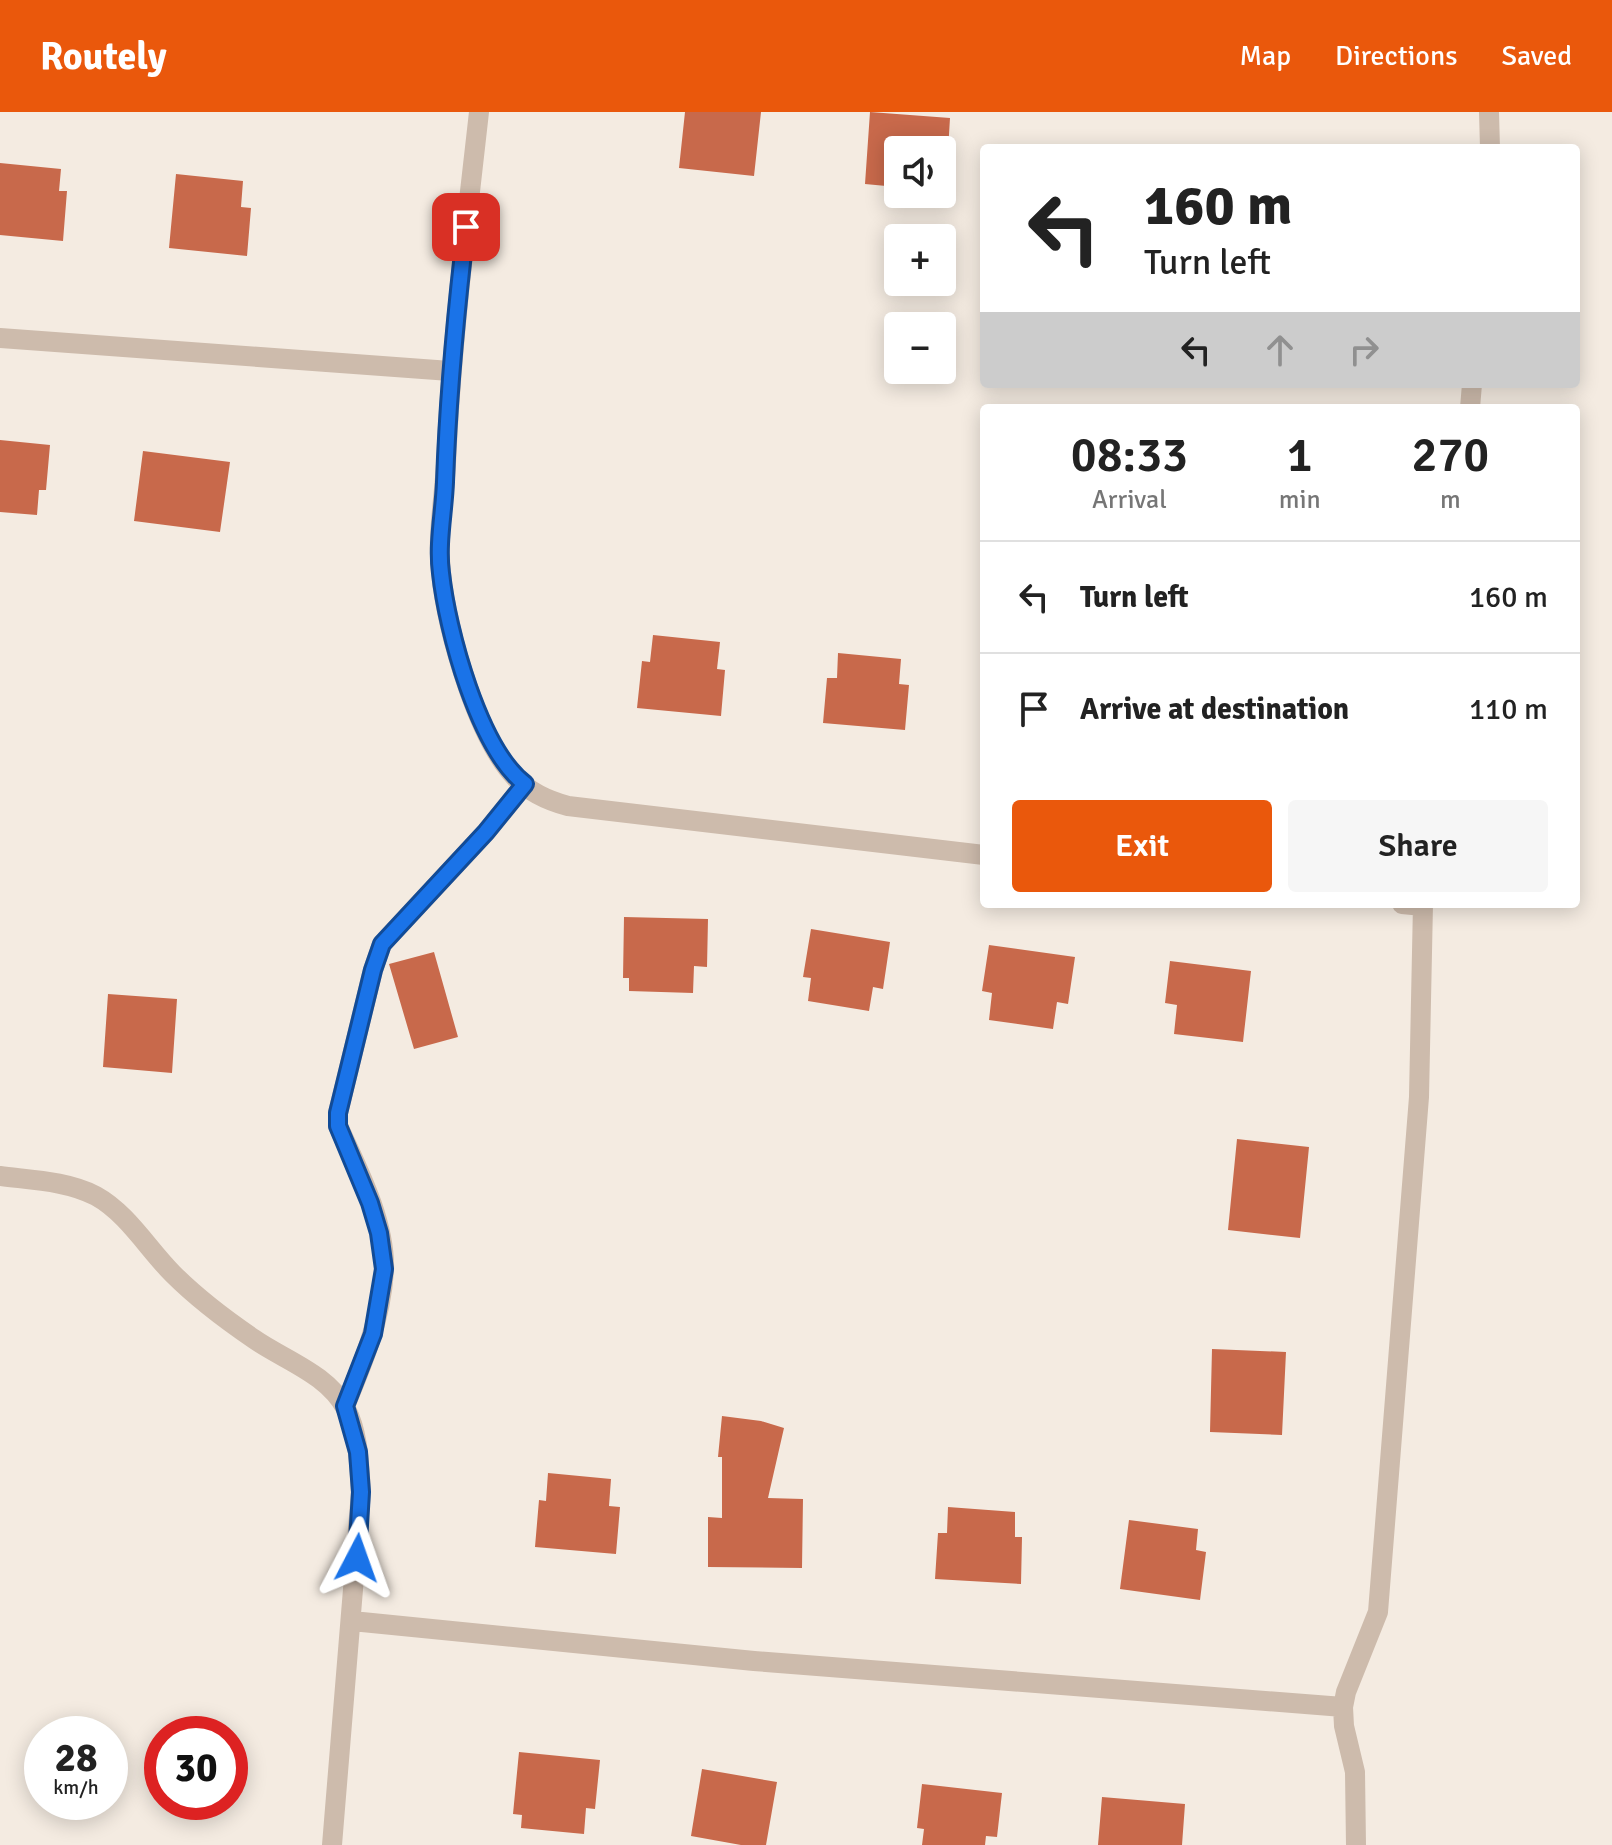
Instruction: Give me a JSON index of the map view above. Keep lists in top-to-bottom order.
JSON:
{
  "page": {
    "header": "Routely",
    "nav": ["Map", "Directions", "Saved"],
    "map_buttons": ["+", "−"],
    "turn": ["160 m", "Turn left"],
    "eta": [
      "08:33",
      "Arrival",
      "1",
      "min",
      "270",
      "m"
    ],
    "list": [
      {
        "name": "Turn left",
        "value": "160 m"
      },
      {
        "name": "Arrive at destination",
        "value": "110 m"
      }
    ],
    "buttons": ["Exit", "Share"],
    "speed": "28 km/h",
    "limit": "30"
  }
}
